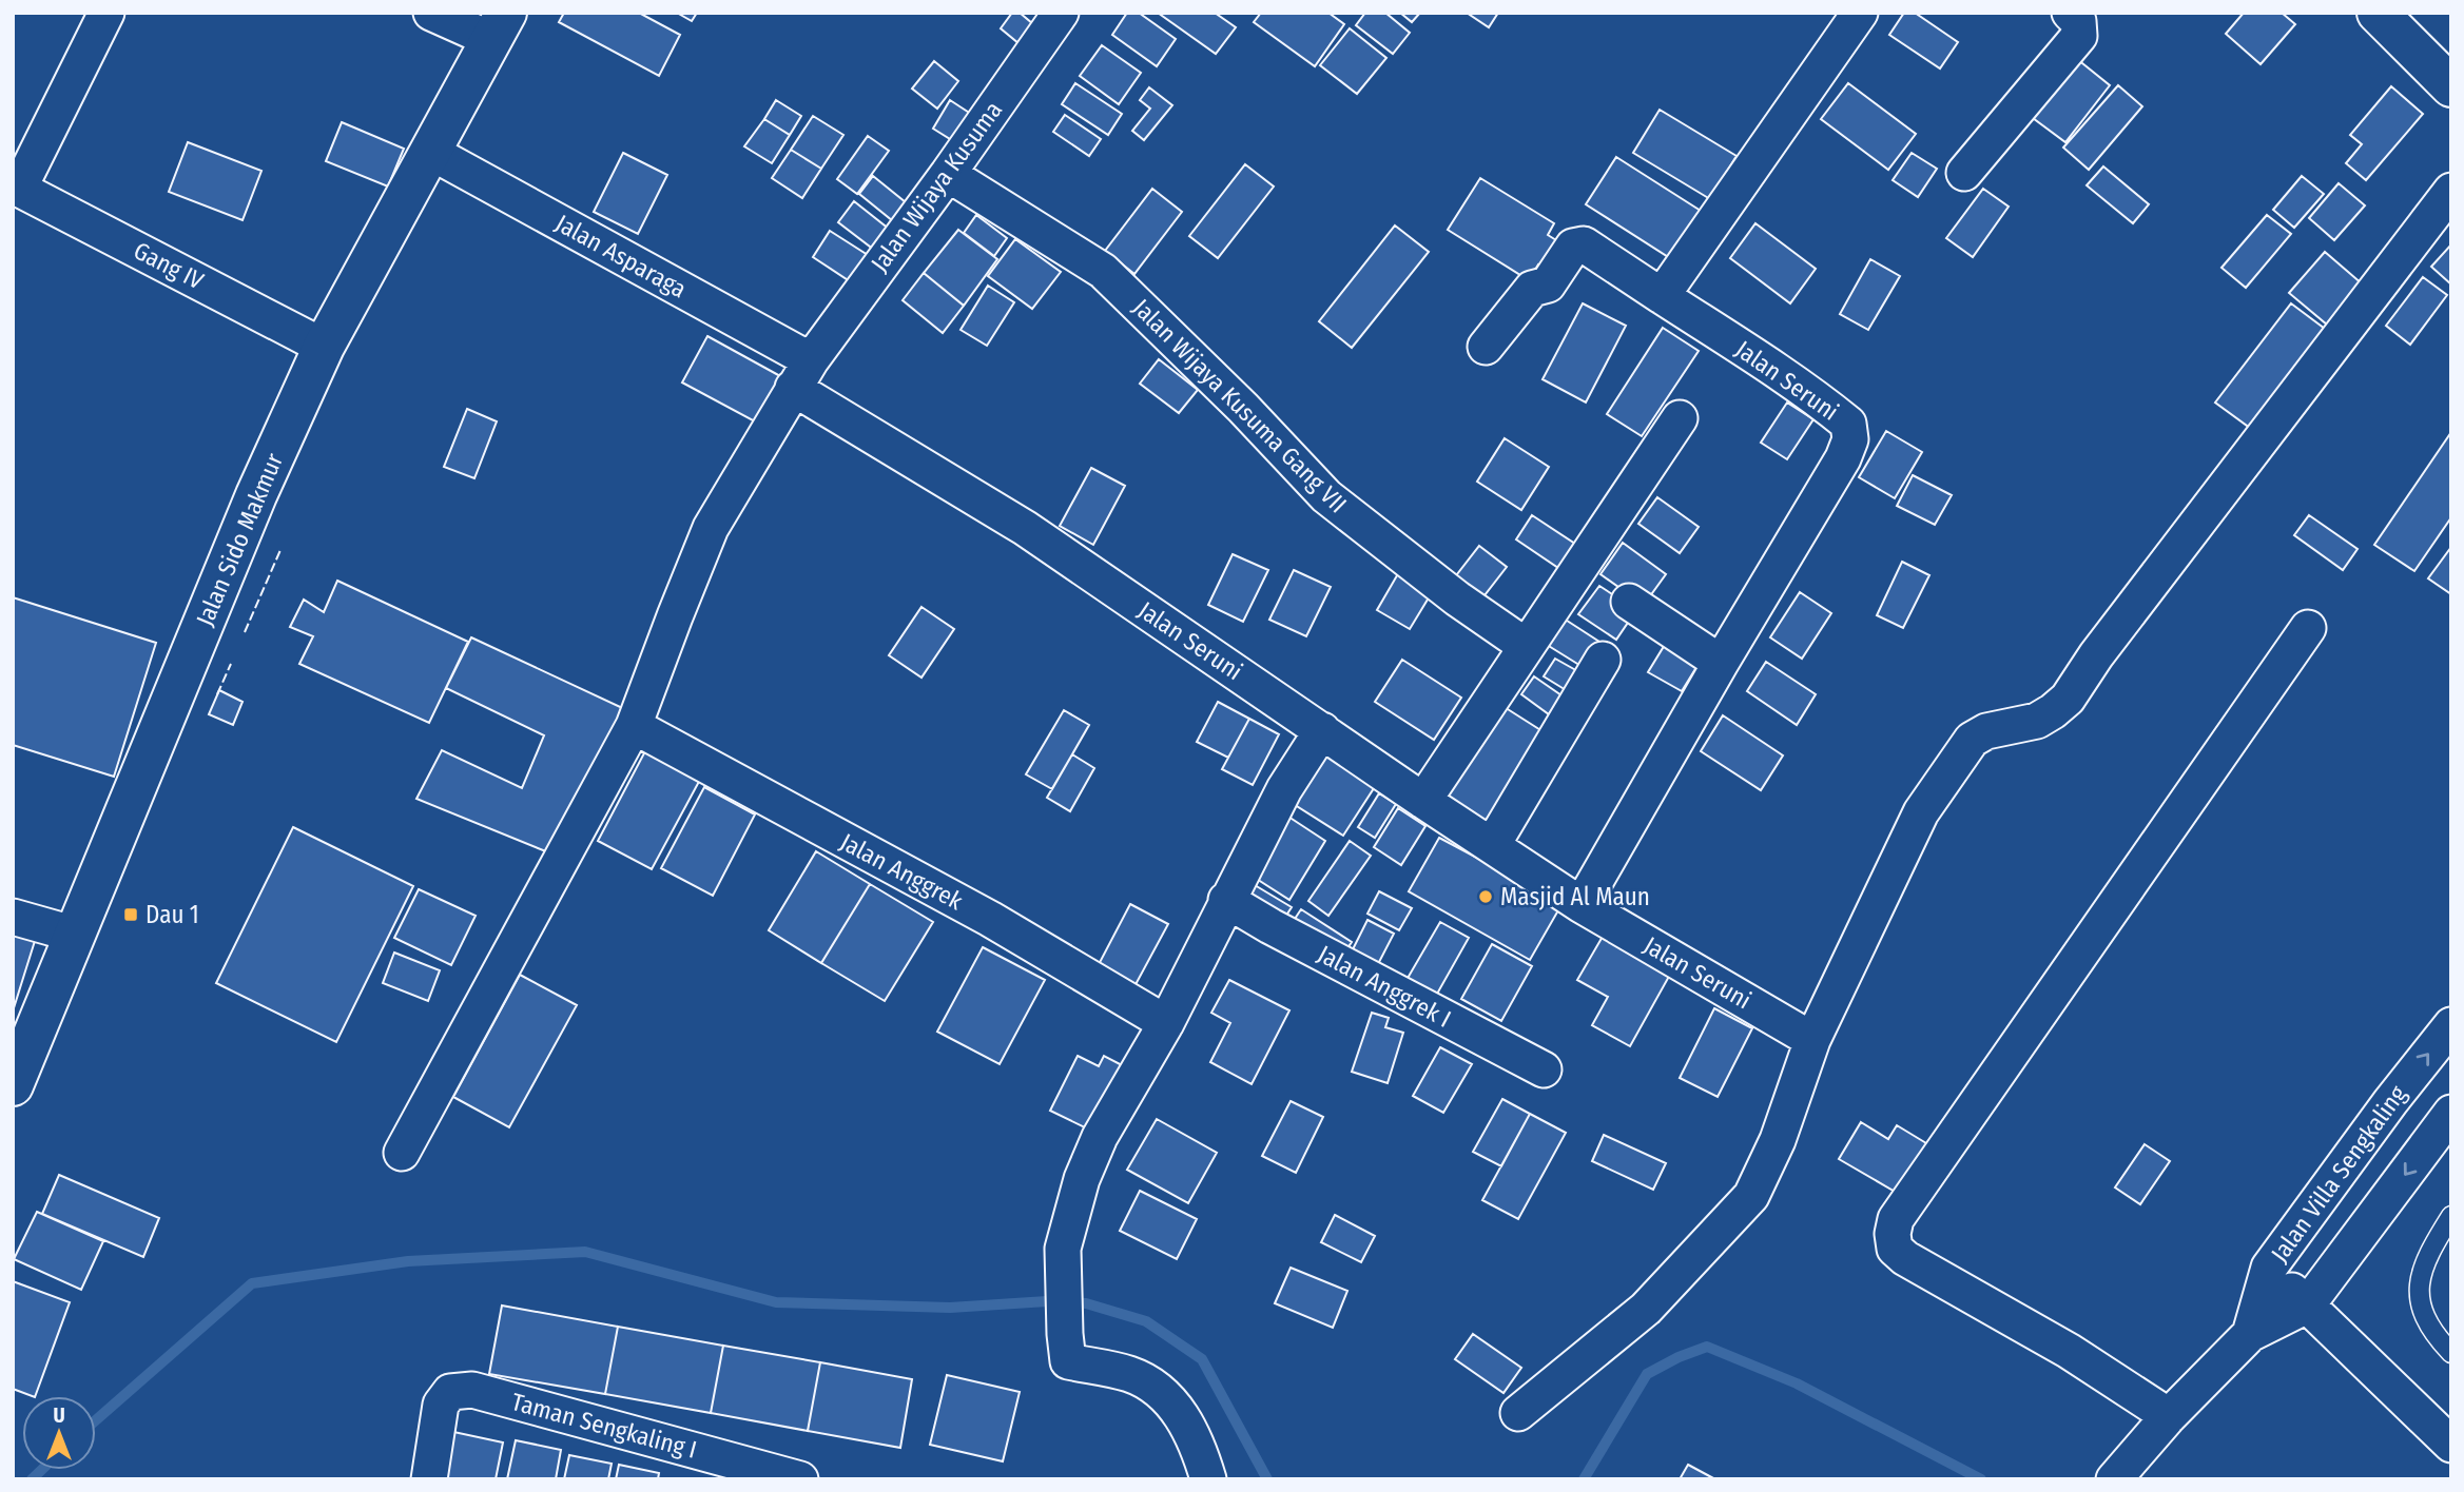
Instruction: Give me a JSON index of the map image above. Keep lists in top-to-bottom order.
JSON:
{
  "streets": {
    "main road": ["Jalan Sido Makmur"],
    "street": [
      "Jalan Wijaya Kusuma",
      "Jalan Asparaga",
      "Gang IV",
      "Jalan Seruni",
      "Jalan Wijaya Kusuma Gang VII",
      "Jalan Anggrek",
      "Jalan Anggrek I",
      "Jalan Villa Sengkaling",
      "Taman Sengkaling I"
    ]
  },
  "crossings": [
    ["Jalan Wijaya Kusuma", "Jalan Asparaga"],
    ["Jalan Wijaya Kusuma", "Jalan Seruni"],
    ["Jalan Wijaya Kusuma", "Jalan Wijaya Kusuma Gang VII"],
    ["Jalan Wijaya Kusuma", "Jalan Anggrek"],
    ["Jalan Asparaga", "Jalan Seruni"],
    ["Jalan Asparaga", "Jalan Sido Makmur"],
    ["Gang IV", "Jalan Sido Makmur"]
  ],
  "places": {
    "other": ["Masjid Al Maun"],
    "transit": ["Dau 1"]
  },
  "north": "top"
}
